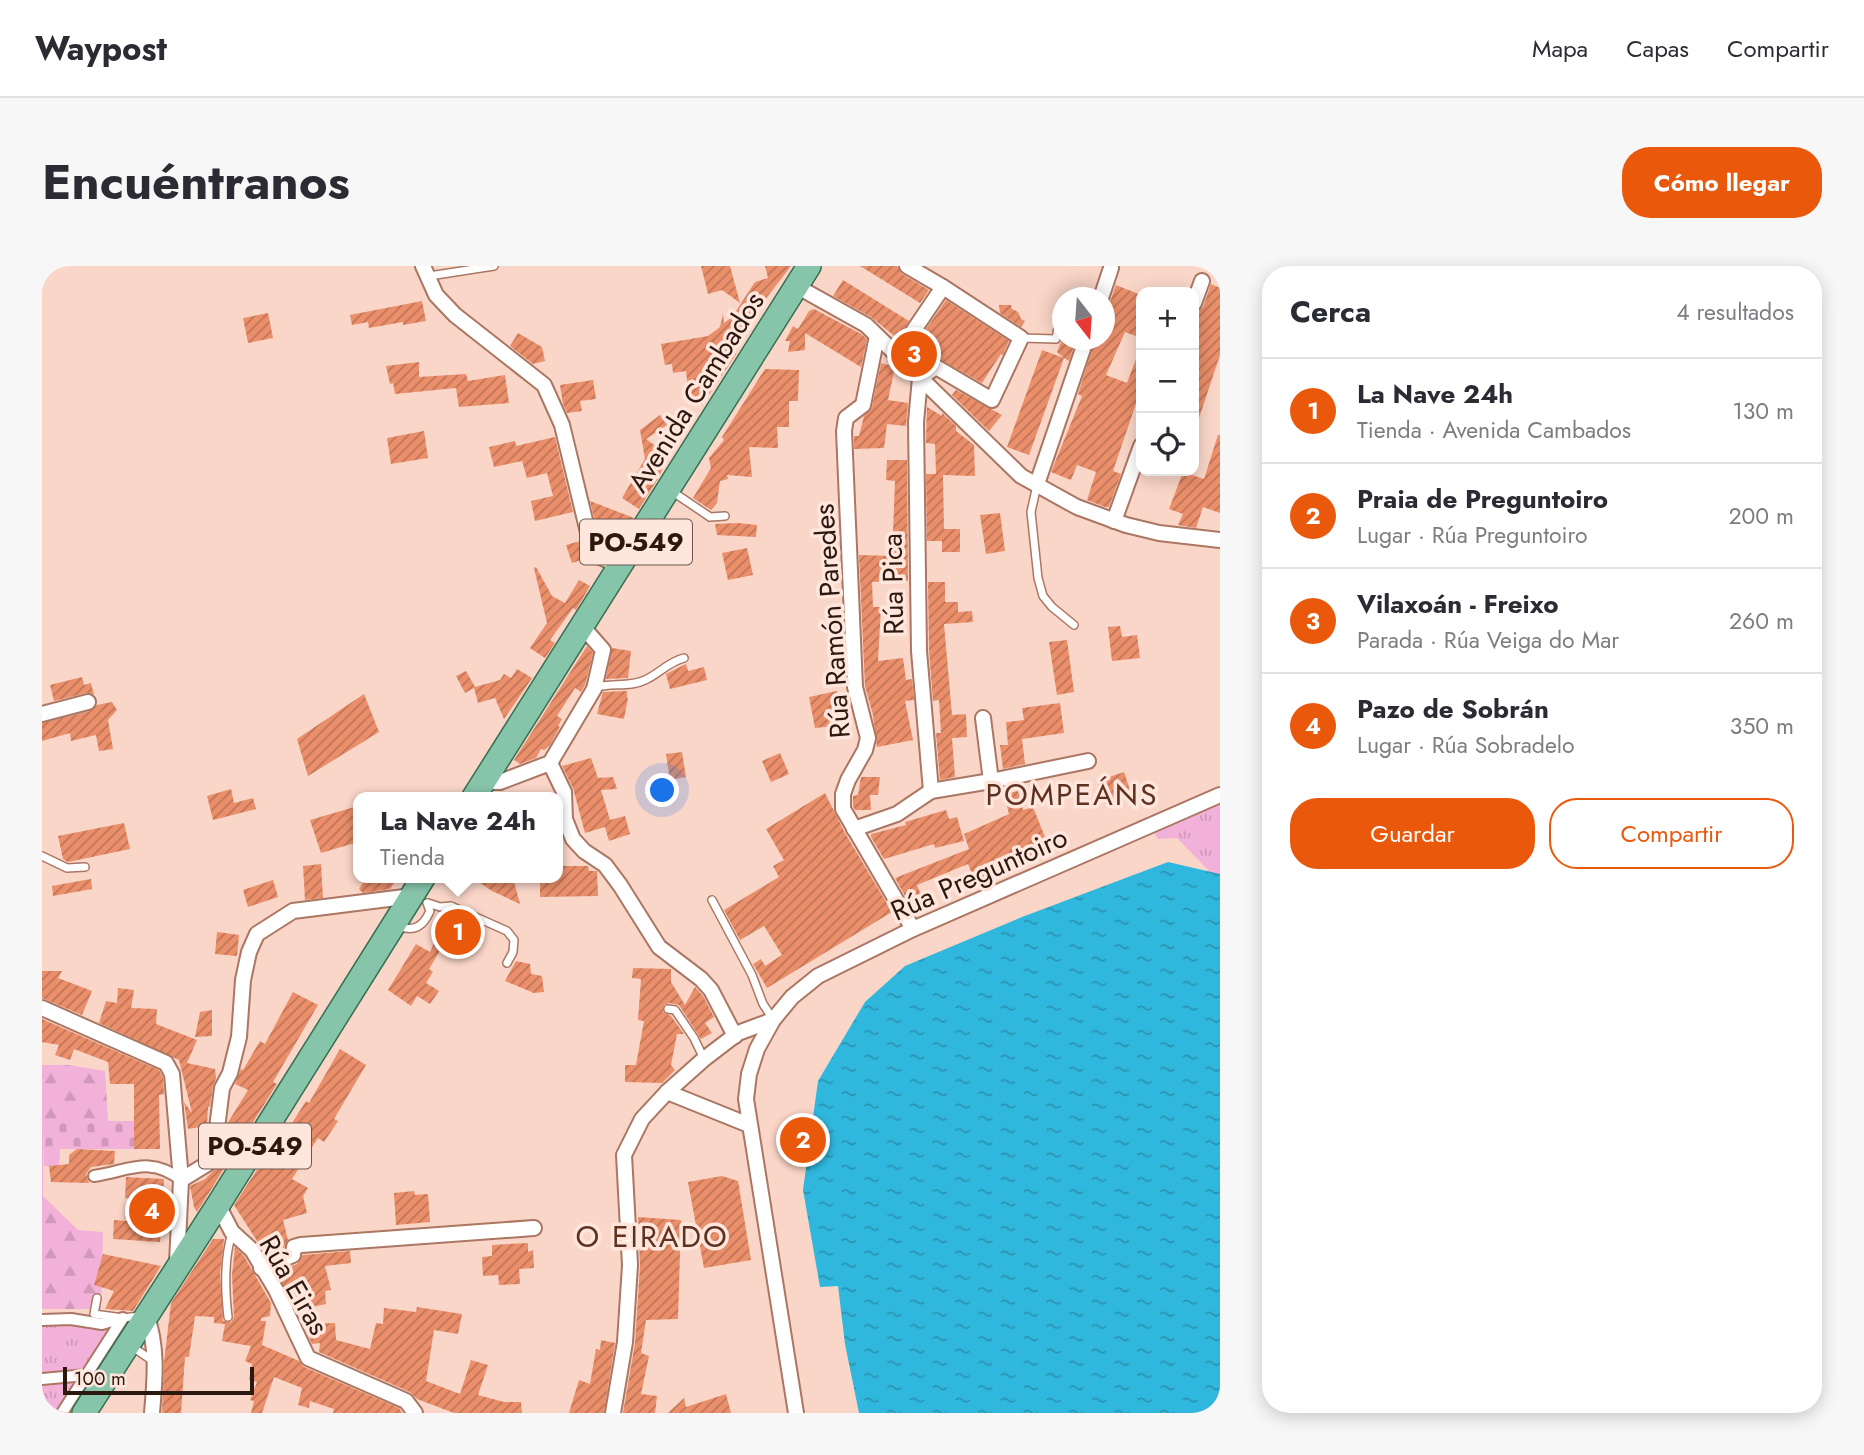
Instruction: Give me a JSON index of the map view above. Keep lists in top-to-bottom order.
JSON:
{
  "streets": {
    "main road": ["Avenida Cambados", "PO-549"],
    "street": [
      "Rúa Pica",
      "Rúa Ramón Paredes",
      "Rúa Preguntoiro",
      "Rúa Eiras"
    ]
  },
  "crossings": [
    ["PO-549", "Rúa Eiras"],
    ["Rúa Ramón Paredes", "Rúa Preguntoiro"]
  ],
  "districts": ["POMPEÁNS", "O EIRADO"],
  "scale_bar": "100 m",
  "north": "bottom",
  "page": {
    "header": "Waypost",
    "nav": ["Mapa", "Capas", "Compartir"],
    "title": "Encuéntranos",
    "buttons": [
      "Cómo llegar",
      ["Guardar", "Compartir"]
    ],
    "heading": ["Cerca", "4 resultados"],
    "map_buttons": ["+", "−"],
    "pins": [
      "3",
      "1",
      "2",
      "4"
    ],
    "list": [
      {
        "mark": "1",
        "name": "La Nave 24h",
        "note": "Tienda · Avenida Cambados",
        "value": "130 m"
      },
      {
        "mark": "2",
        "name": "Praia de Preguntoiro",
        "note": "Lugar · Rúa Preguntoiro",
        "value": "200 m"
      },
      {
        "mark": "3",
        "name": "Vilaxoán - Freixo",
        "note": "Parada · Rúa Veiga do Mar",
        "value": "260 m"
      },
      {
        "mark": "4",
        "name": "Pazo de Sobrán",
        "note": "Lugar · Rúa Sobradelo",
        "value": "350 m"
      }
    ],
    "popup": ["La Nave 24h", "Tienda"],
    "scale": "100 m"
  }
}
